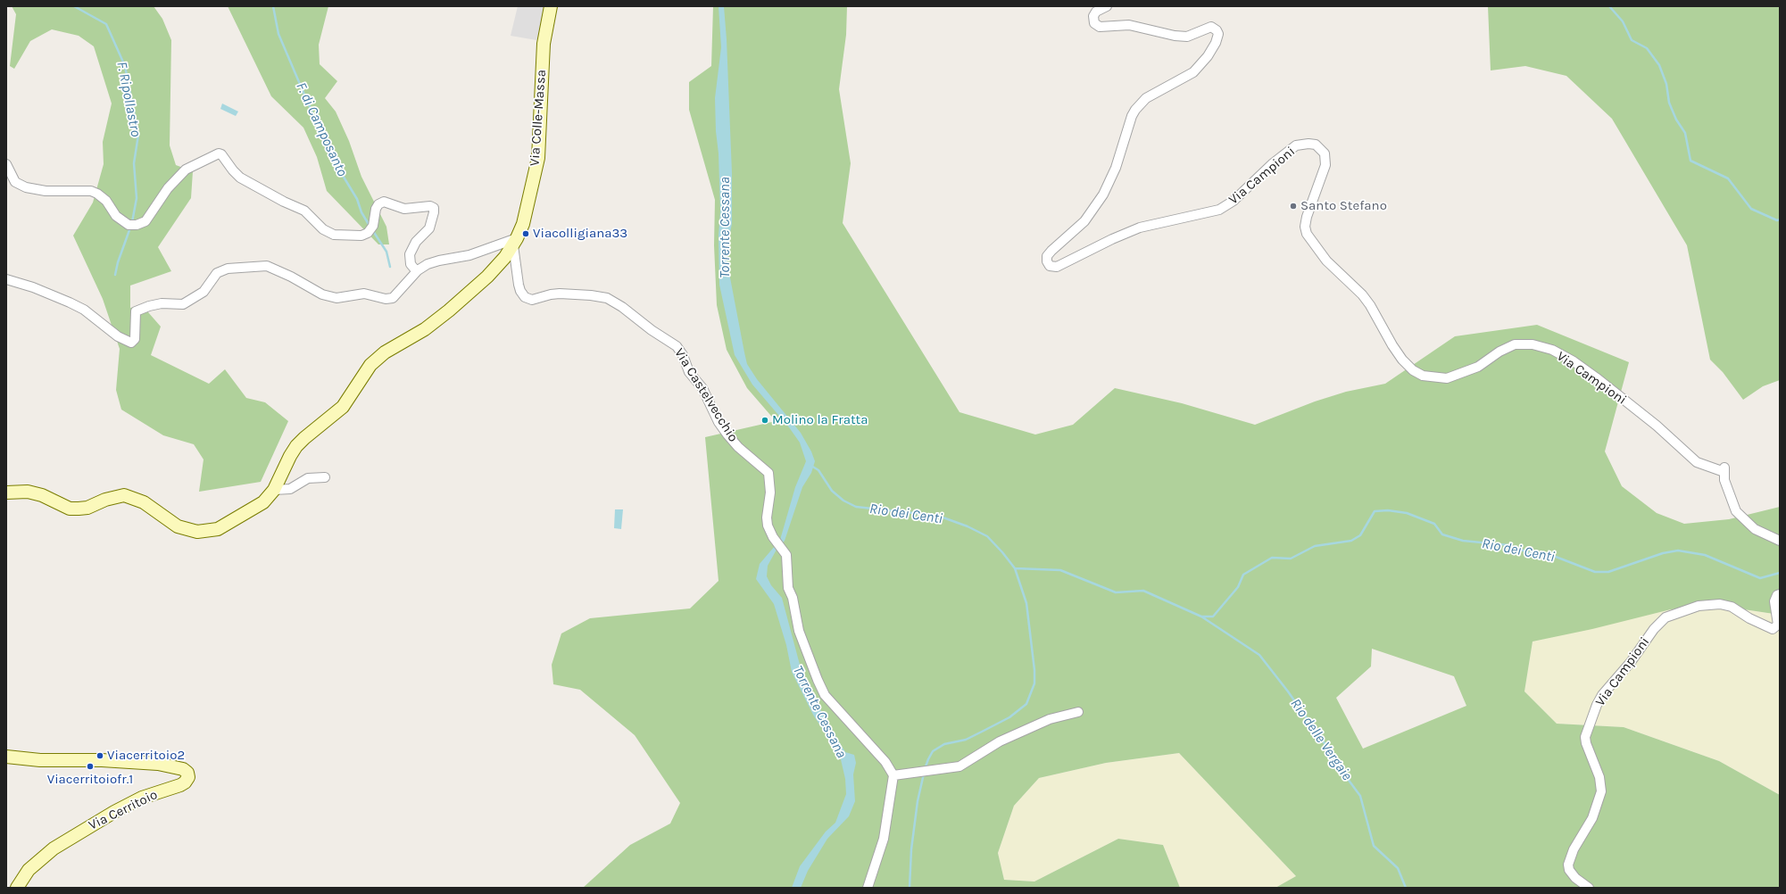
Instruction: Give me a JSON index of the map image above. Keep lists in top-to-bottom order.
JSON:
{
  "streets": {
    "street": [
      "Via Colle-Massa",
      "Via Campioni",
      "Via Castelvecchio",
      "Via Cerritoio"
    ]
  },
  "crossings": [
    ["Via Colle-Massa", "Via Castelvecchio"]
  ],
  "water": [
    "F. Ripollastro",
    "F. di Camposanto",
    "Torrente Cessana",
    "Rio dei Centi",
    "Rio delle Vergaie"
  ],
  "places": [
    "Santo Stefano",
    "Viacolligiana33",
    "Molino la Fratta",
    "Viacerritoio2",
    "Viacerritoiofr.1"
  ]
}
